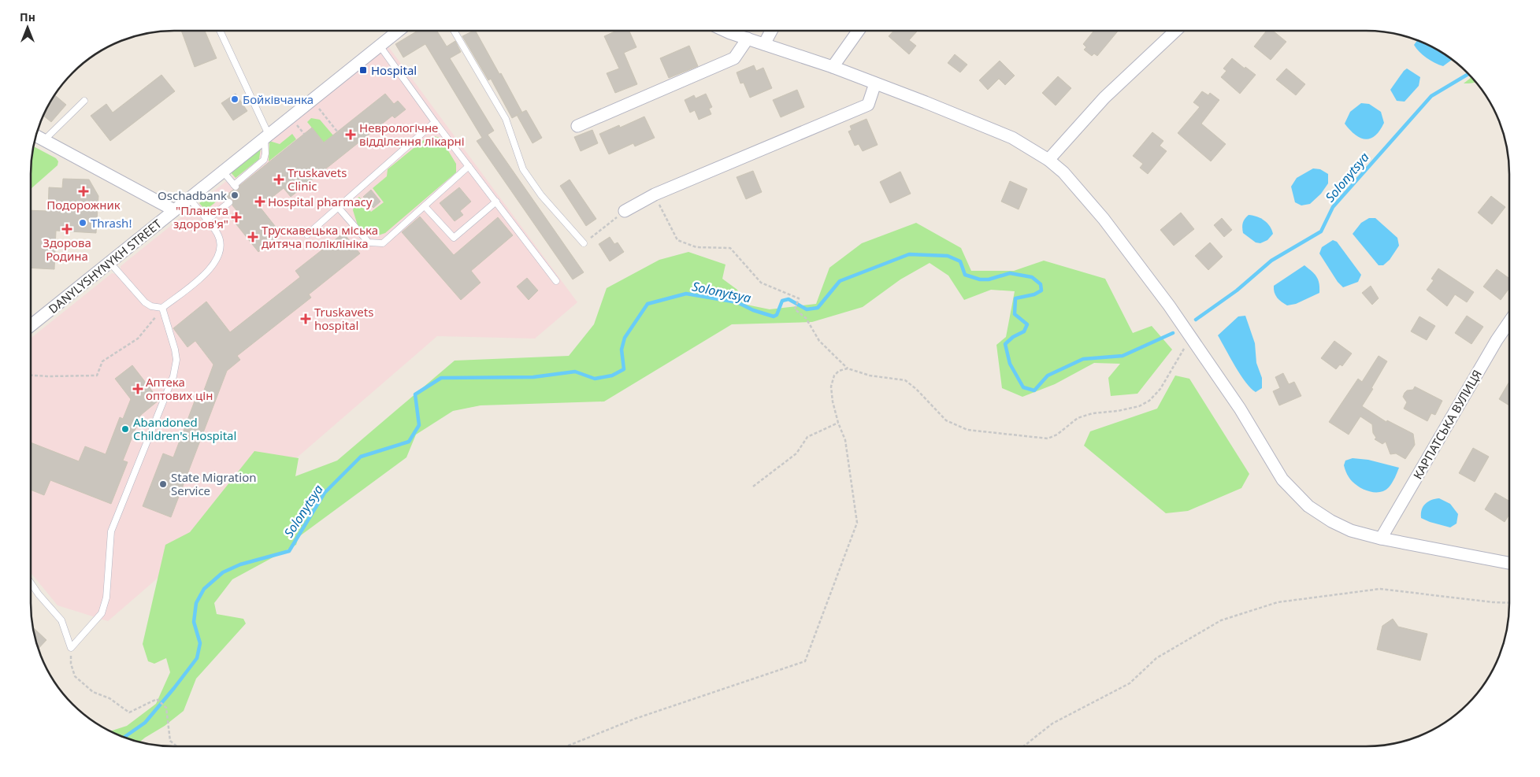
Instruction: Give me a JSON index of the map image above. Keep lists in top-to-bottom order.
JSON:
{
  "streets": {
    "street": ["DANYLYSHYNYKH STREET", "КАРПАТСЬКА ВУЛИЦЯ"]
  },
  "water": ["Solonytsya"],
  "places": {
    "transit": ["Hospital"],
    "other": [
      "Бойківчанка",
      "Oschadbank",
      "Thrash!",
      "Abandoned Children's Hospital",
      "State Migration Service"
    ],
    "health": [
      "Неврологічне відділення лікарні",
      "Truskavets Clinic",
      "Подорожник",
      "Hospital pharmacy",
      "\"Планета здоров'я\"",
      "Здорова Родина",
      "Трускавецька міська дитяча поліклініка",
      "Truskavets hospital",
      "Аптека оптових цін"
    ]
  },
  "north": "top"
}
